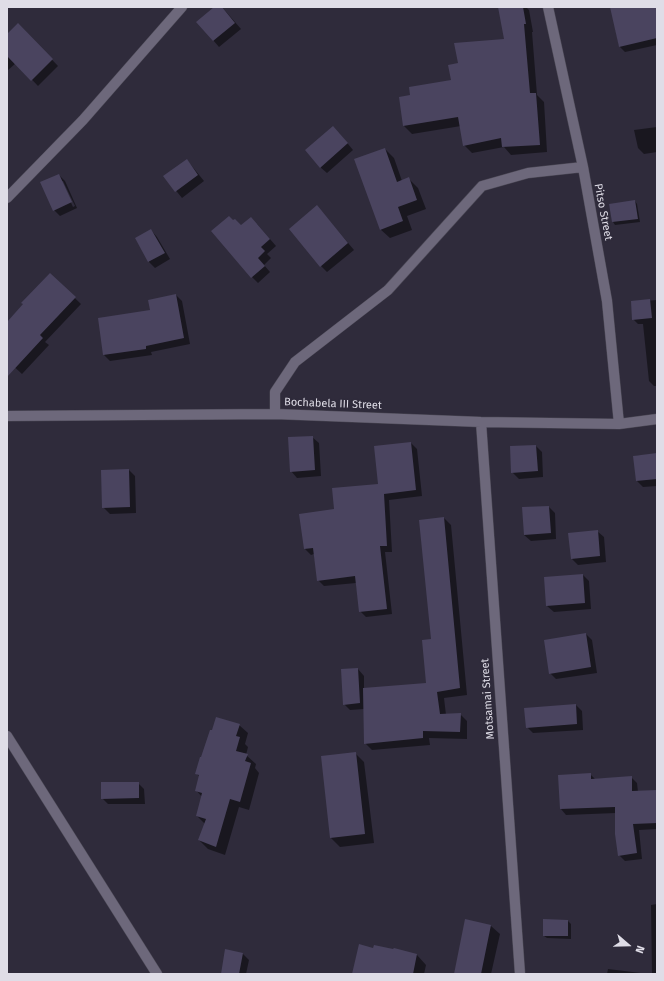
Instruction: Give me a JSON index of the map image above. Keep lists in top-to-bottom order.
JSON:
{
  "streets": {
    "street": ["Pitso Street", "Bochabela III Street", "Motsamai Street"]
  },
  "crossings": [
    ["Pitso Street", "Bochabela III Street"],
    ["Bochabela III Street", "Motsamai Street"]
  ],
  "north": "right"
}
